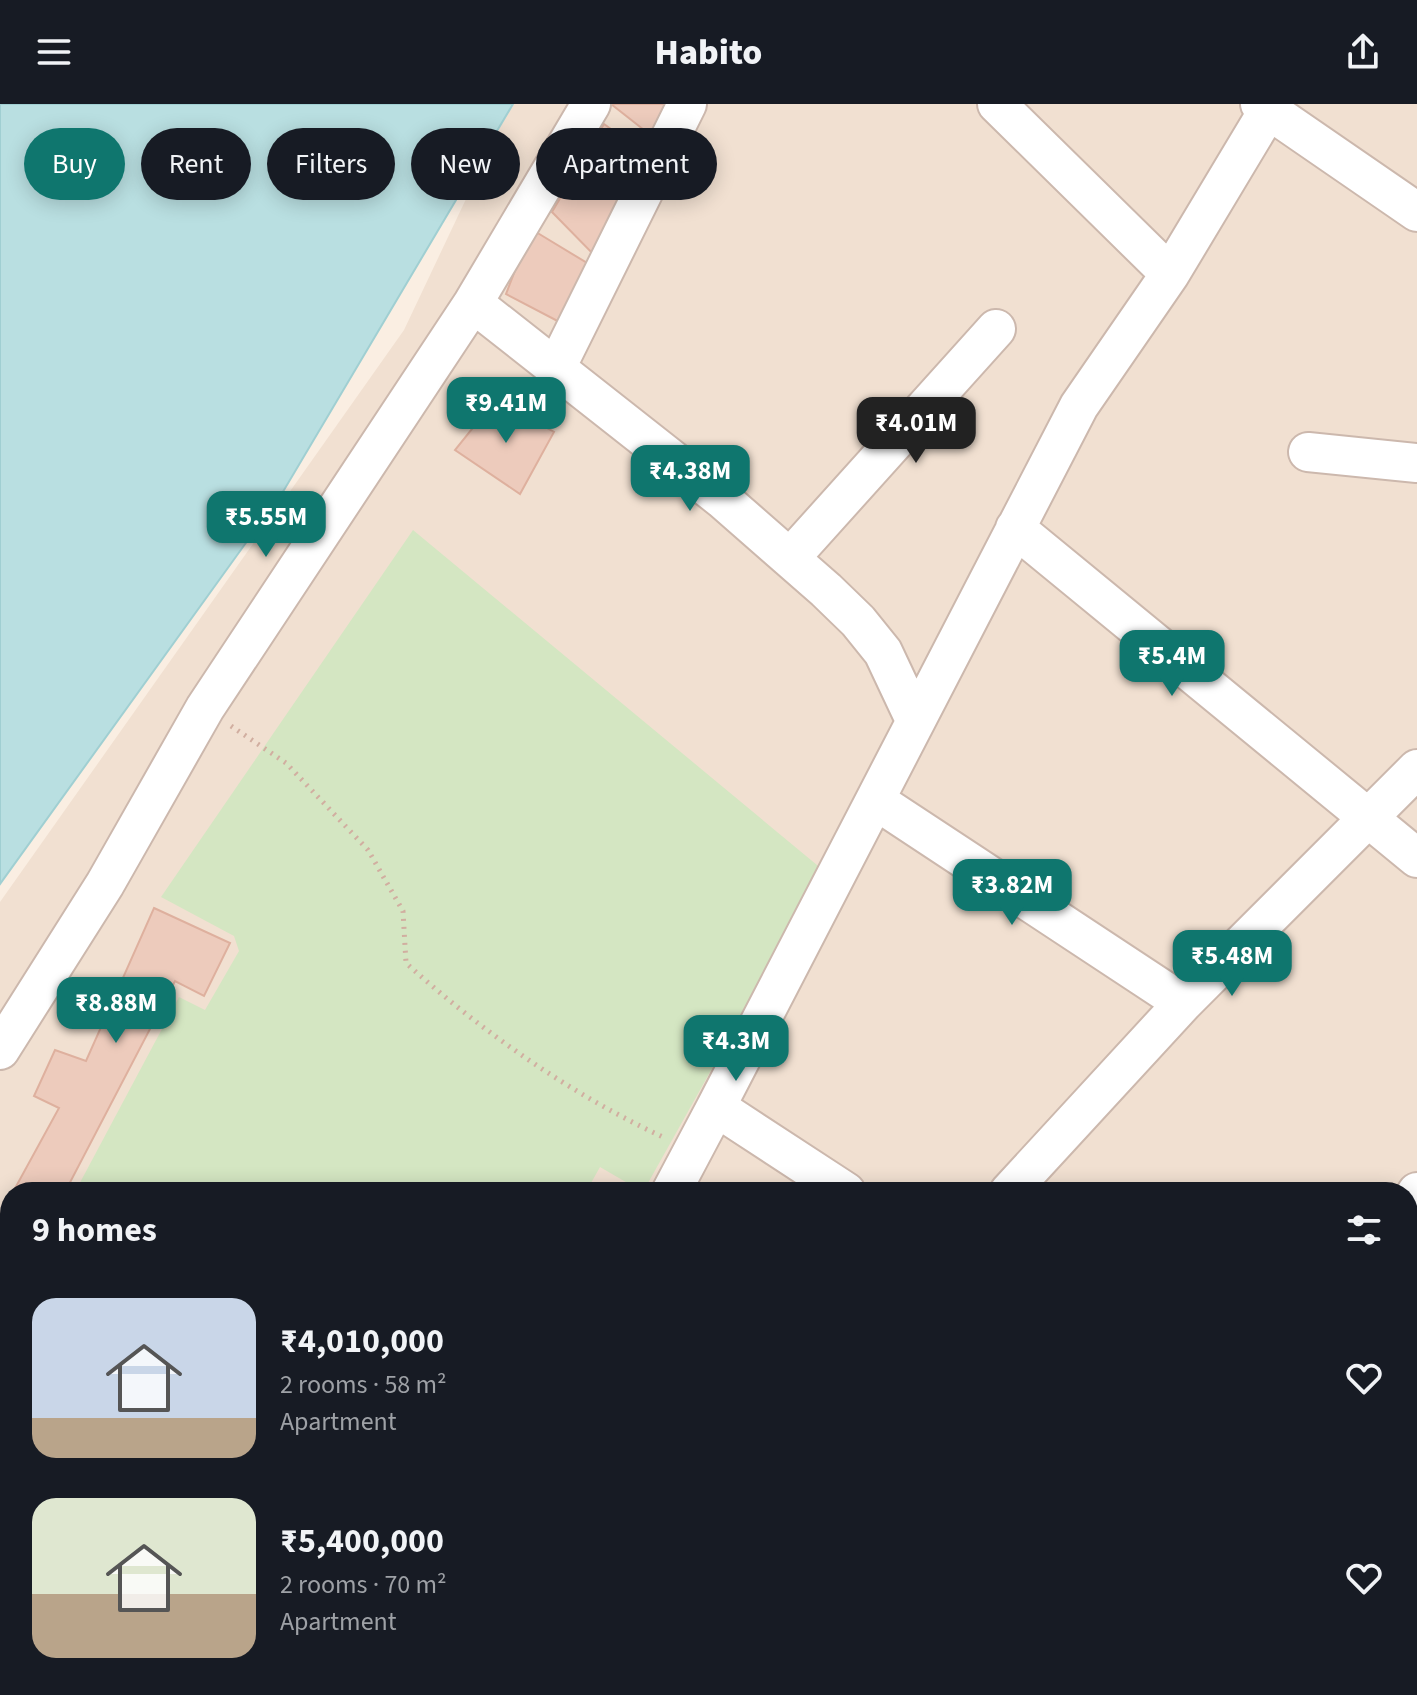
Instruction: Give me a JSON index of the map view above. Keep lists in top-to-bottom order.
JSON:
{
  "page": {
    "header": "Habito",
    "chip": [
      "Buy",
      "Rent",
      "Filters",
      "New",
      "Apartment"
    ],
    "price": [
      "₹9.41M",
      "₹4.01M",
      "₹4.38M",
      "₹5.55M",
      "₹5.4M",
      "₹3.82M",
      "₹5.48M",
      "₹8.88M",
      "₹4.3M"
    ],
    "heading": "9 homes",
    "list": [
      {
        "name": "₹4,010,000",
        "note": "2 rooms · 58 m² · Apartment"
      },
      {
        "name": "₹5,400,000",
        "note": "2 rooms · 70 m² · Apartment"
      }
    ]
  }
}
